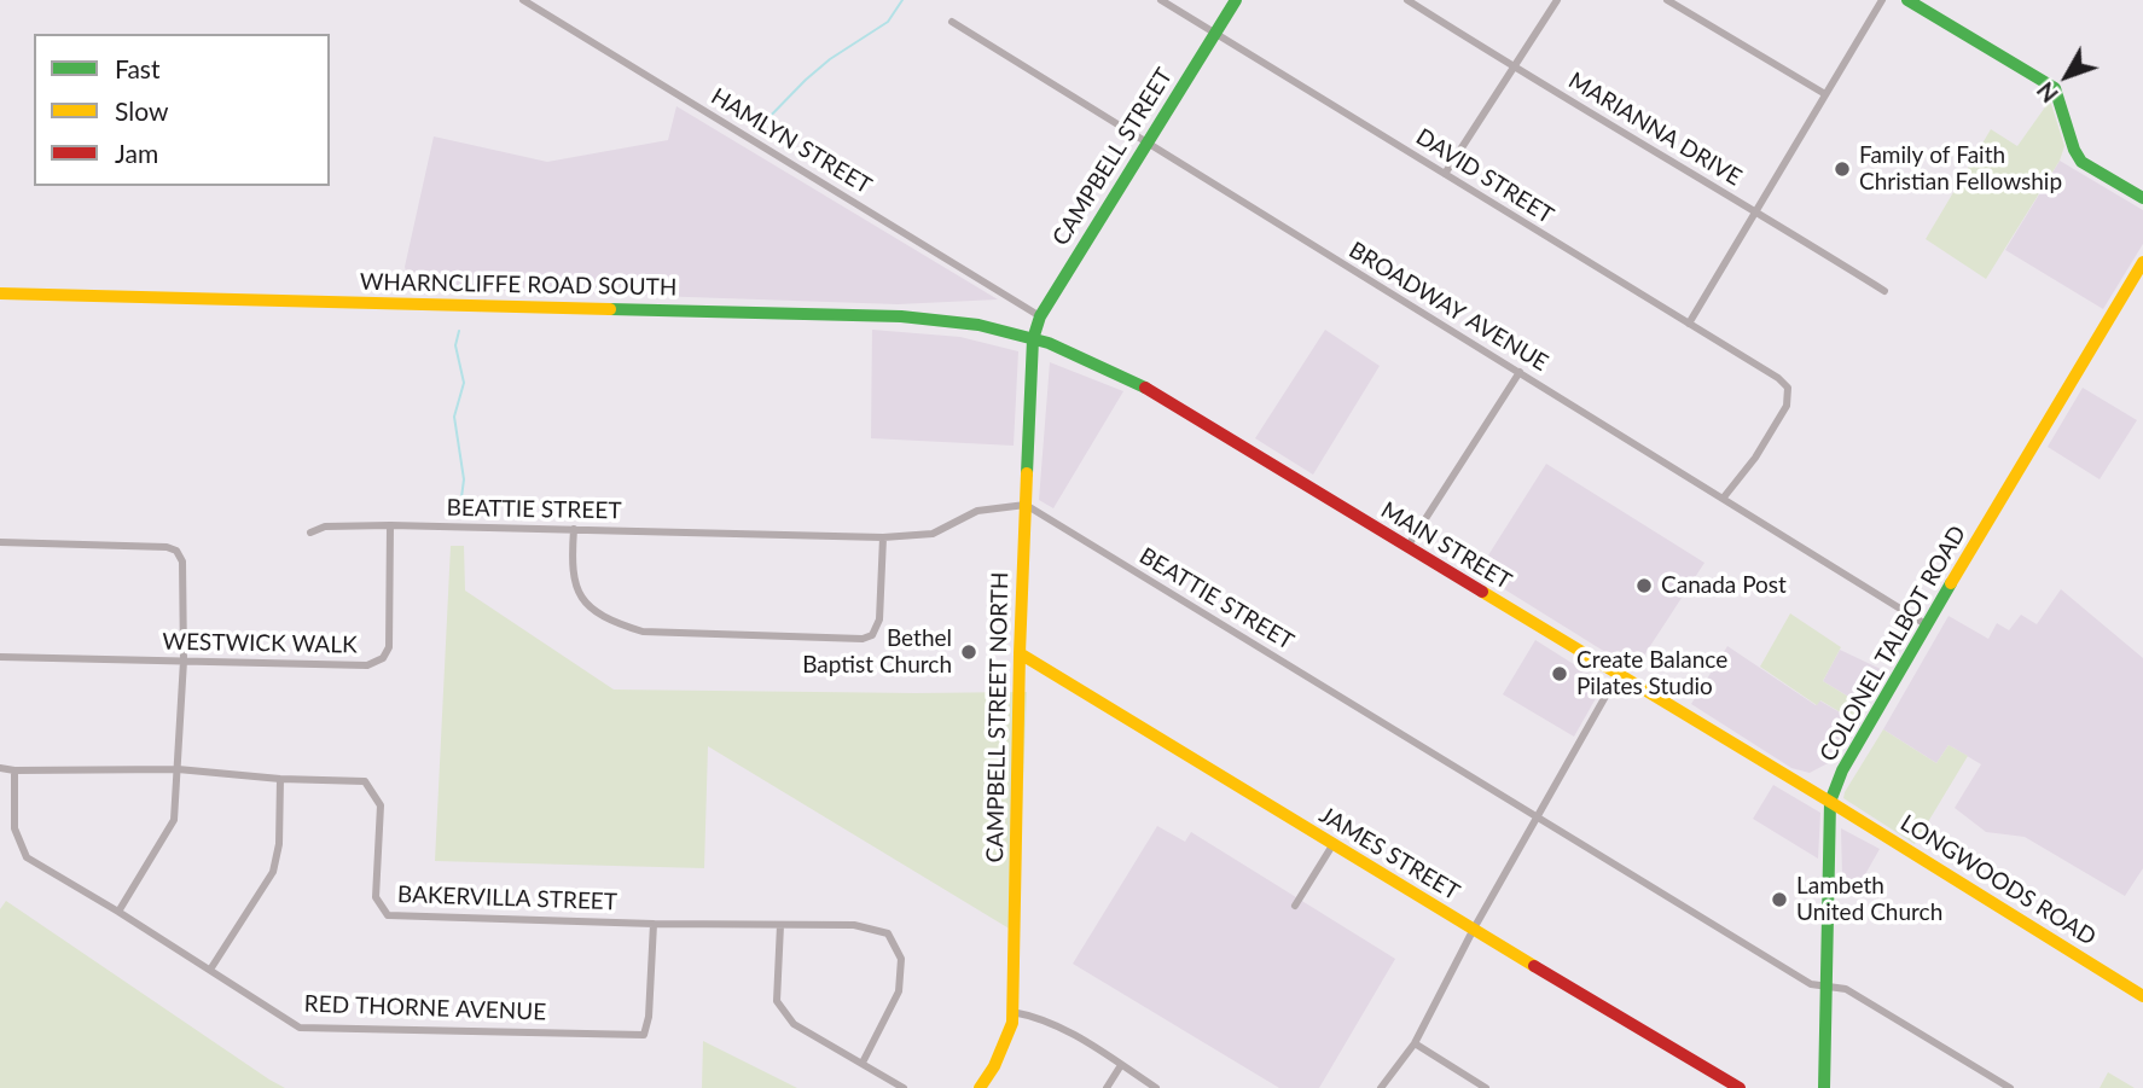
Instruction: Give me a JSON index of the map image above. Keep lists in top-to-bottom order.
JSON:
{
  "streets": {
    "main road": [
      "CAMPBELL STREET",
      "WHARNCLIFFE ROAD SOUTH",
      "MAIN STREET",
      "COLONEL TALBOT ROAD",
      "CAMPBELL STREET NORTH",
      "JAMES STREET",
      "LONGWOODS ROAD"
    ],
    "street": [
      "MARIANNA DRIVE",
      "HAMLYN STREET",
      "DAVID STREET",
      "BROADWAY AVENUE",
      "BEATTIE STREET",
      "WESTWICK WALK",
      "BAKERVILLA STREET",
      "RED THORNE AVENUE"
    ]
  },
  "crossings": [
    ["HAMLYN STREET", "CAMPBELL STREET"],
    ["CAMPBELL STREET", "DAVID STREET"],
    ["CAMPBELL STREET", "WHARNCLIFFE ROAD SOUTH"],
    ["CAMPBELL STREET", "BROADWAY AVENUE"],
    ["CAMPBELL STREET", "MAIN STREET"],
    ["CAMPBELL STREET", "CAMPBELL STREET NORTH"],
    ["DAVID STREET", "BROADWAY AVENUE"],
    ["WHARNCLIFFE ROAD SOUTH", "MAIN STREET"],
    ["WHARNCLIFFE ROAD SOUTH", "CAMPBELL STREET NORTH"],
    ["BROADWAY AVENUE", "COLONEL TALBOT ROAD"],
    ["BEATTIE STREET", "WESTWICK WALK"],
    ["BEATTIE STREET", "COLONEL TALBOT ROAD"],
    ["BEATTIE STREET", "CAMPBELL STREET NORTH"],
    ["MAIN STREET", "COLONEL TALBOT ROAD"],
    ["MAIN STREET", "CAMPBELL STREET NORTH"],
    ["MAIN STREET", "LONGWOODS ROAD"],
    ["COLONEL TALBOT ROAD", "LONGWOODS ROAD"],
    ["CAMPBELL STREET NORTH", "JAMES STREET"],
    ["BAKERVILLA STREET", "RED THORNE AVENUE"]
  ],
  "places": [
    "Family of Faith Christian Fellowship",
    "Canada Post",
    "Bethel Baptist Church",
    "Create Balance Pilates Studio",
    "Lambeth United Church"
  ],
  "legend": ["Fast", "Slow", "Jam"],
  "north": "bottom left"
}
